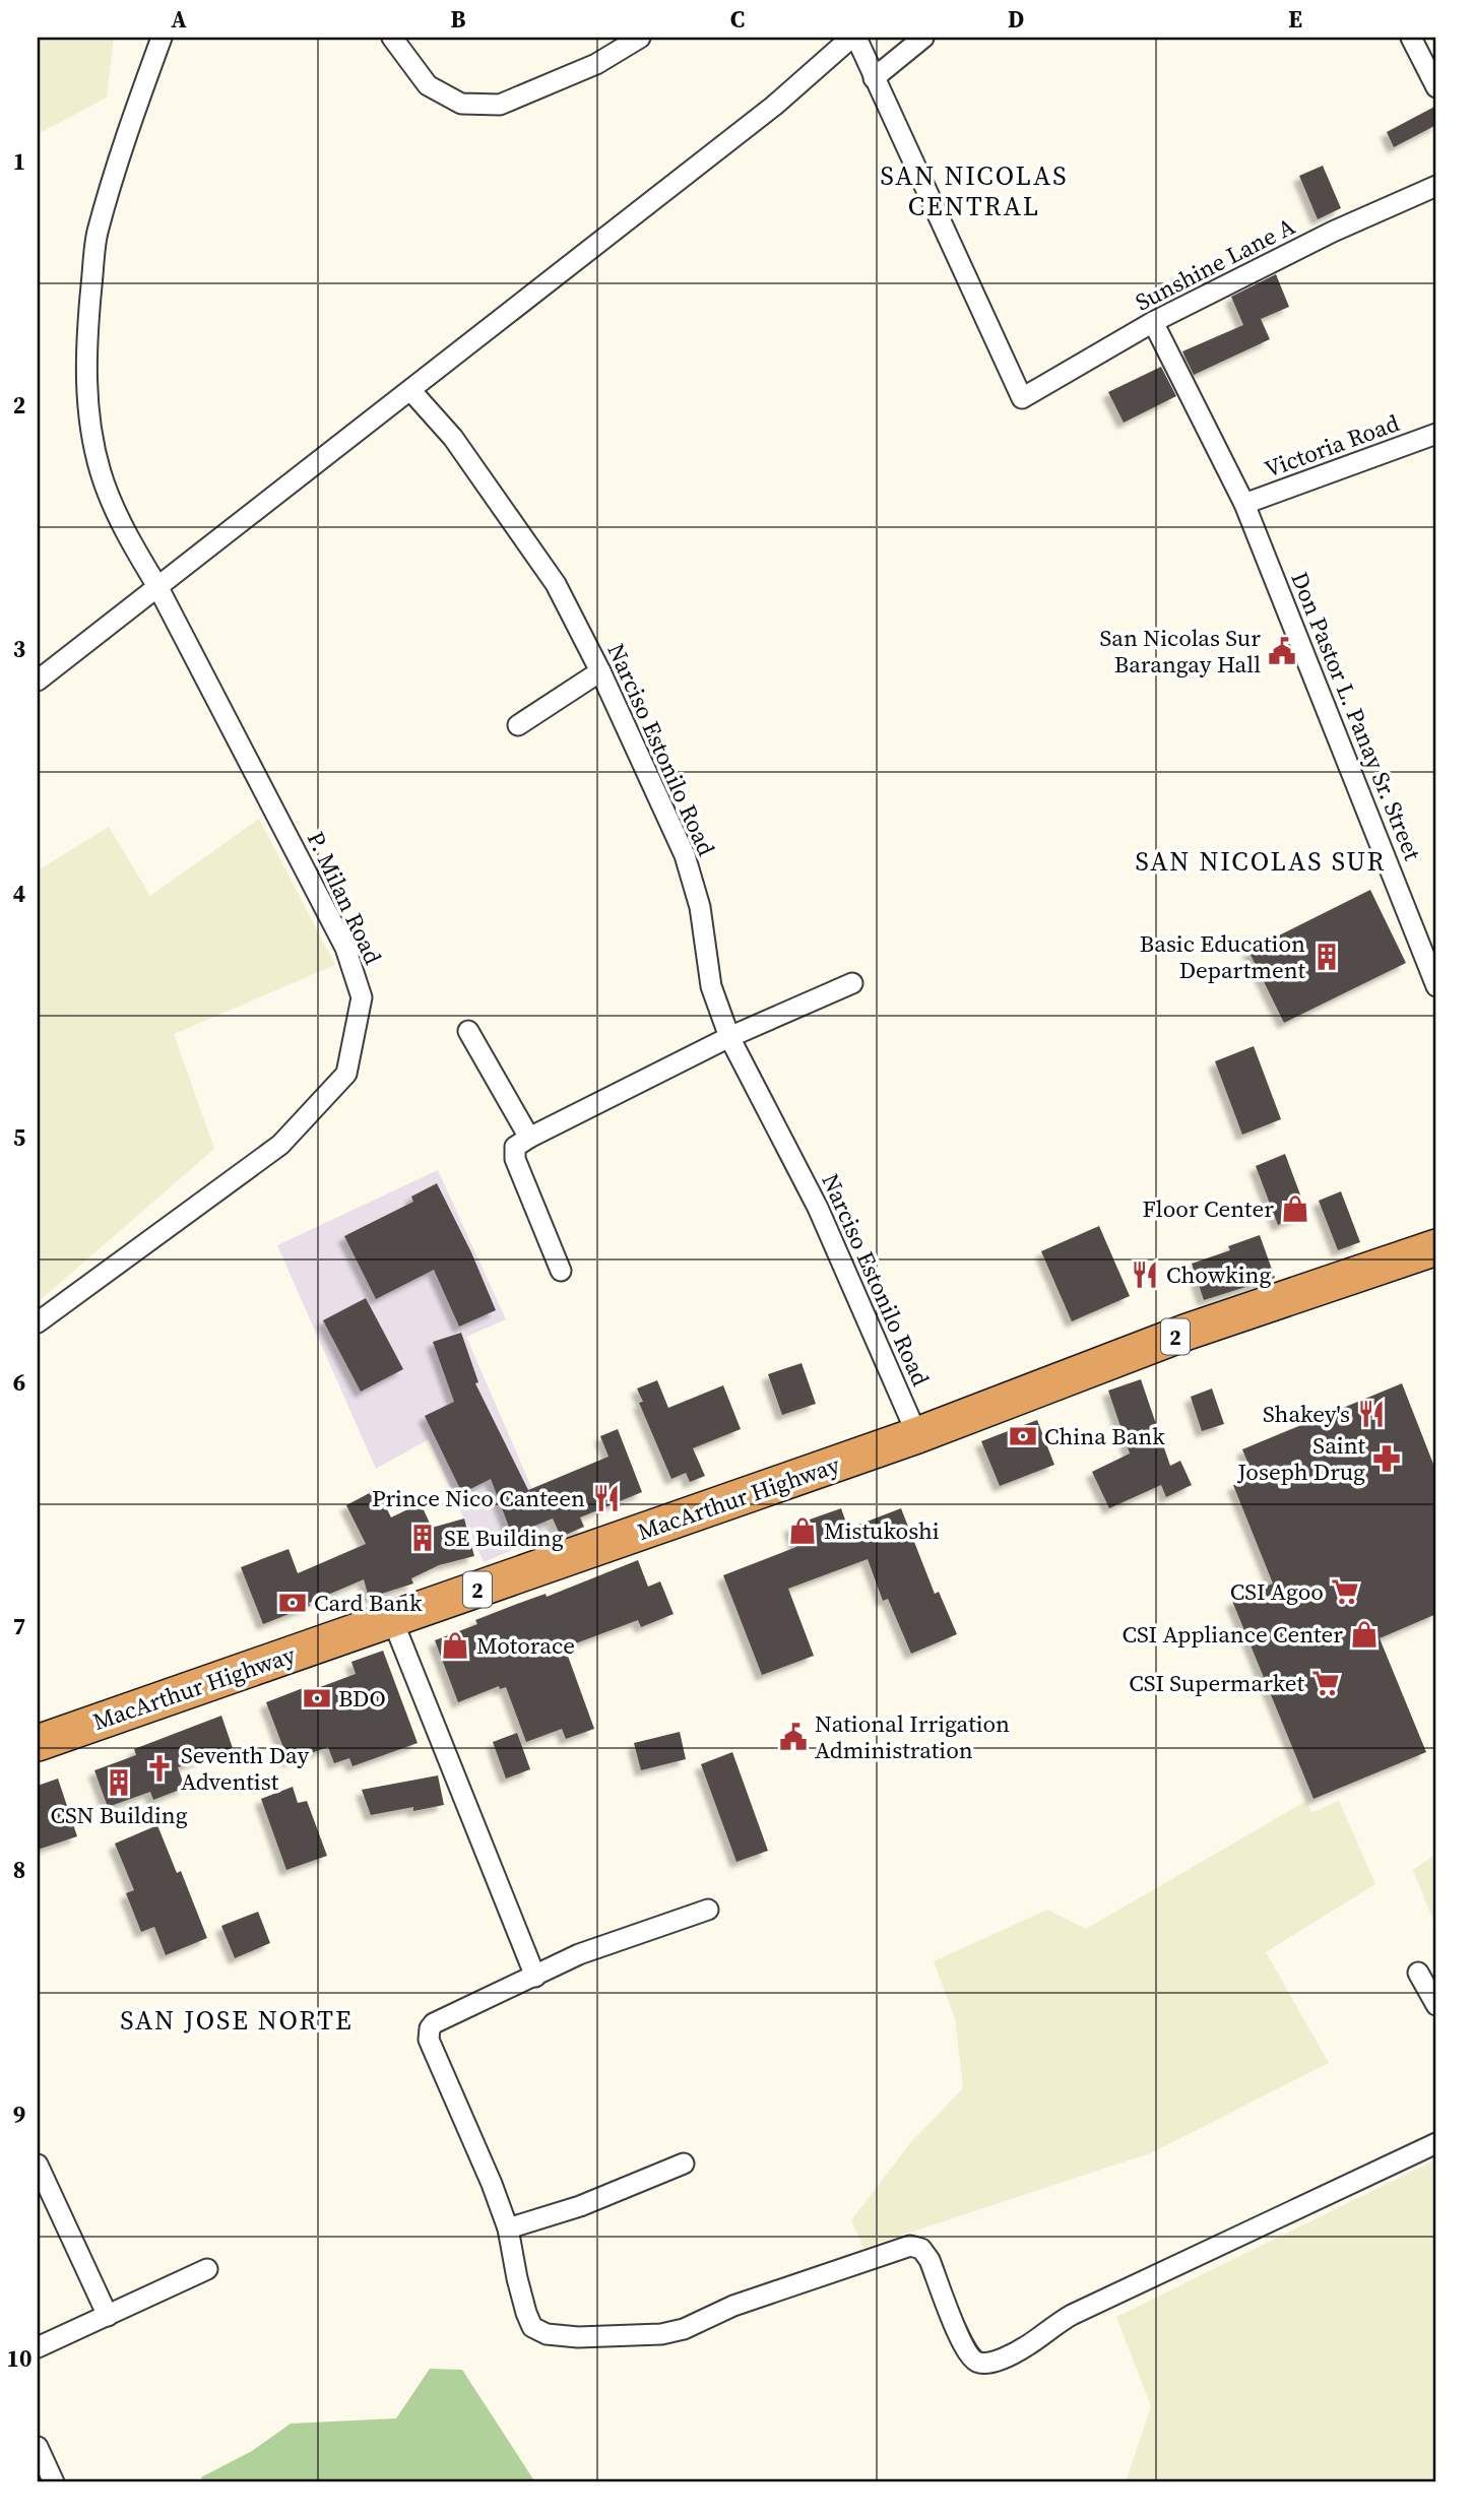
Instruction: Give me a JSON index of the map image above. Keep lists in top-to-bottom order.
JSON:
{
  "streets": {
    "highway": ["2", "MacArthur Highway"],
    "street": [
      "Sunshine Lane A",
      "Victoria Road",
      "Don Pastor L. Panay Sr. Street",
      "Narciso Estonilo Road",
      "P. Milan Road"
    ]
  },
  "crossings": [
    ["Sunshine Lane A", "Don Pastor L. Panay Sr. Street"],
    ["Victoria Road", "Don Pastor L. Panay Sr. Street"],
    ["Narciso Estonilo Road", "MacArthur Highway"]
  ],
  "districts": ["SAN NICOLAS CENTRAL", "SAN NICOLAS SUR", "SAN JOSE NORTE"],
  "places": {
    "public building": ["San Nicolas Sur Barangay Hall", "National Irrigation Administration"],
    "building": ["Basic Education Department", "SE Building", "CSN Building"],
    "shop": [
      "Floor Center",
      "Mistukoshi",
      "CSI Appliance Center",
      "Motorace"
    ],
    "restaurant": ["Chowking", "Shakey's", "Prince Nico Canteen"],
    "bank": ["China Bank", "Card Bank", "BDO"],
    "pharmacy": ["Saint Joseph Drug"],
    "supermarket": ["CSI Agoo", "CSI Supermarket"],
    "church": ["Seventh Day Adventist"]
  },
  "grid": {
    "columns": [
      "A",
      "B",
      "C",
      "D",
      "E"
    ],
    "rows": [
      "1",
      "2",
      "3",
      "4",
      "5",
      "6",
      "7",
      "8",
      "9",
      "10"
    ]
  }
}
